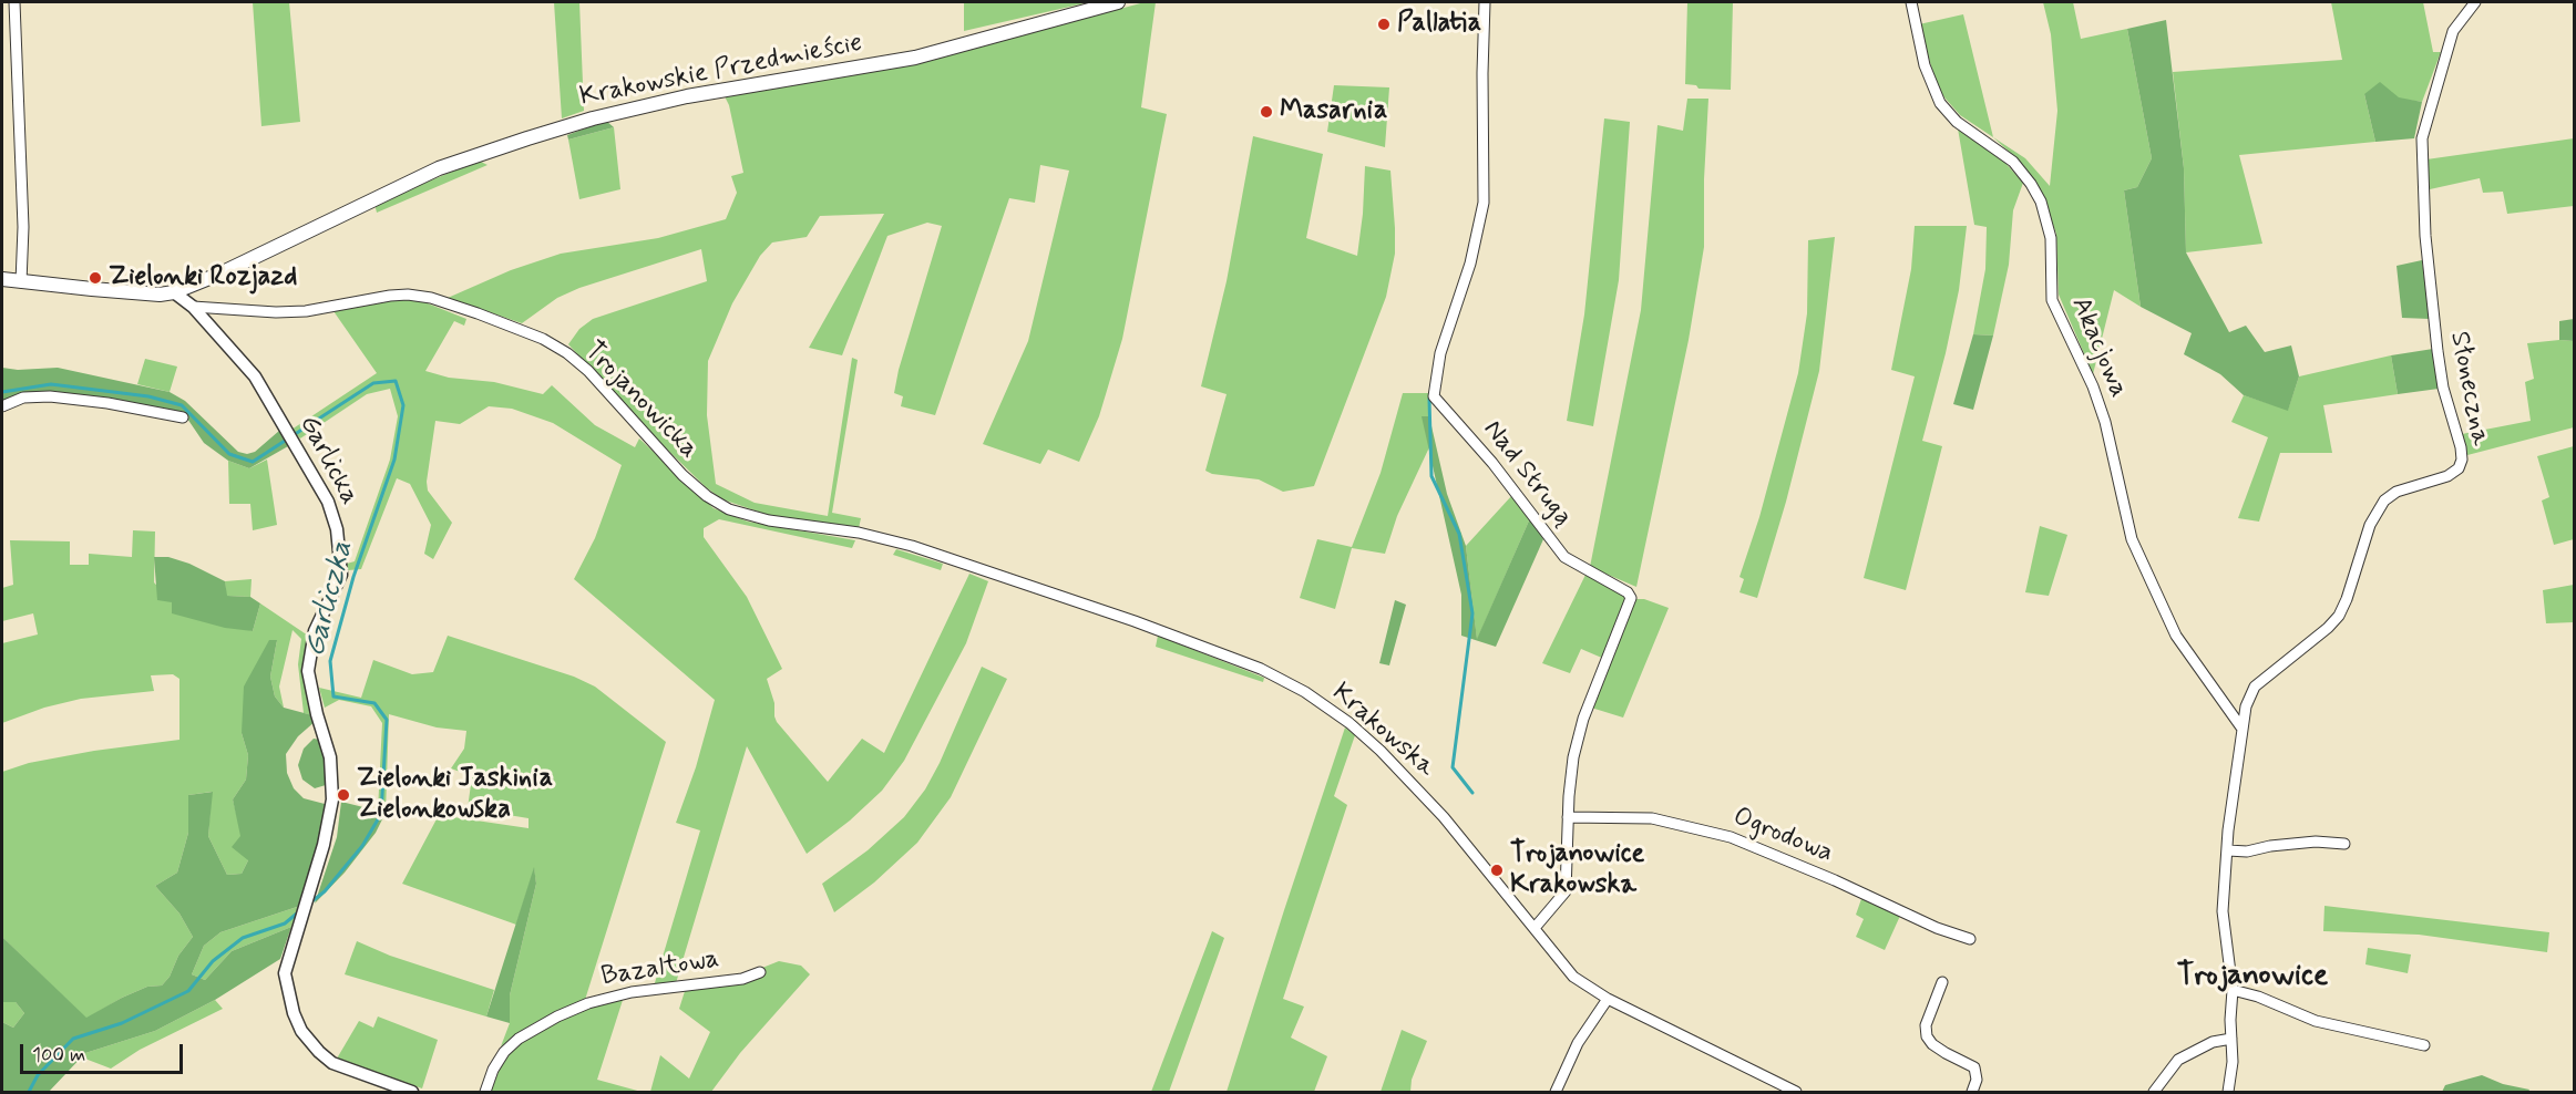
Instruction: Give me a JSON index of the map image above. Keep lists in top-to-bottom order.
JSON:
{
  "streets": {
    "main road": ["Krakowskie Przedmieście"],
    "street": [
      "Akacjowa",
      "Słoneczna",
      "Trojanowicka",
      "Garlicka",
      "Nad Strugą",
      "Krakowska",
      "Ogrodowa",
      "Bazaltowa"
    ]
  },
  "crossings": [
    ["Krakowskie Przedmieście", "Garlicka"],
    ["Akacjowa", "Słoneczna"],
    ["Trojanowicka", "Garlicka"],
    ["Trojanowicka", "Krakowska"],
    ["Nad Strugą", "Krakowska"],
    ["Nad Strugą", "Ogrodowa"]
  ],
  "districts": ["Trojanowice"],
  "water": ["Garliczka"],
  "places": [
    "Pallatia",
    "Masarnia",
    "Zielonki Rozjazd",
    "Zielonki Jaskinia Zielonkowska",
    "Trojanowice Krakowska"
  ],
  "scale_bar": "100 m"
}
